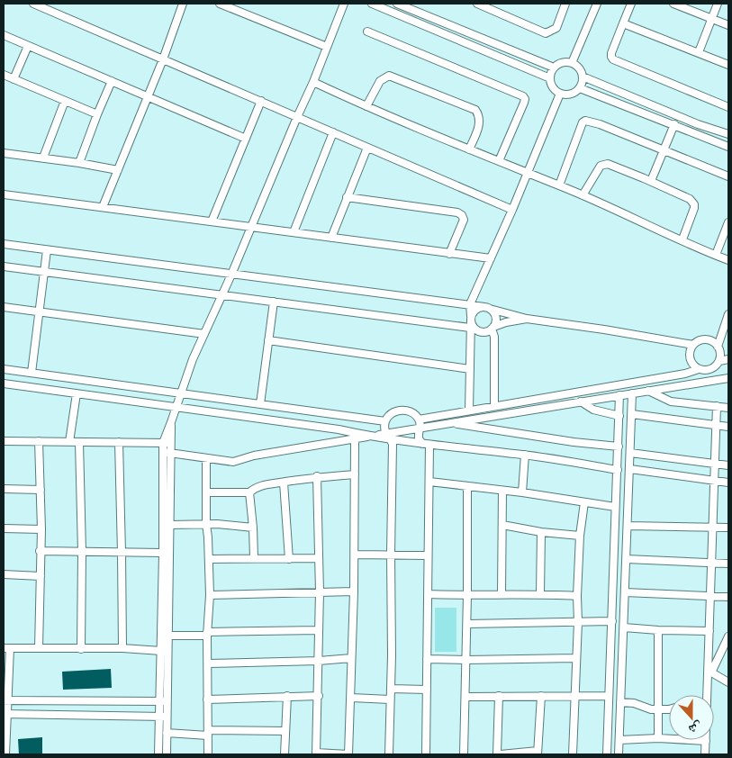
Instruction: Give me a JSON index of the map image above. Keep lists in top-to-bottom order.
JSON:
{
  "north": "bottom"
}
